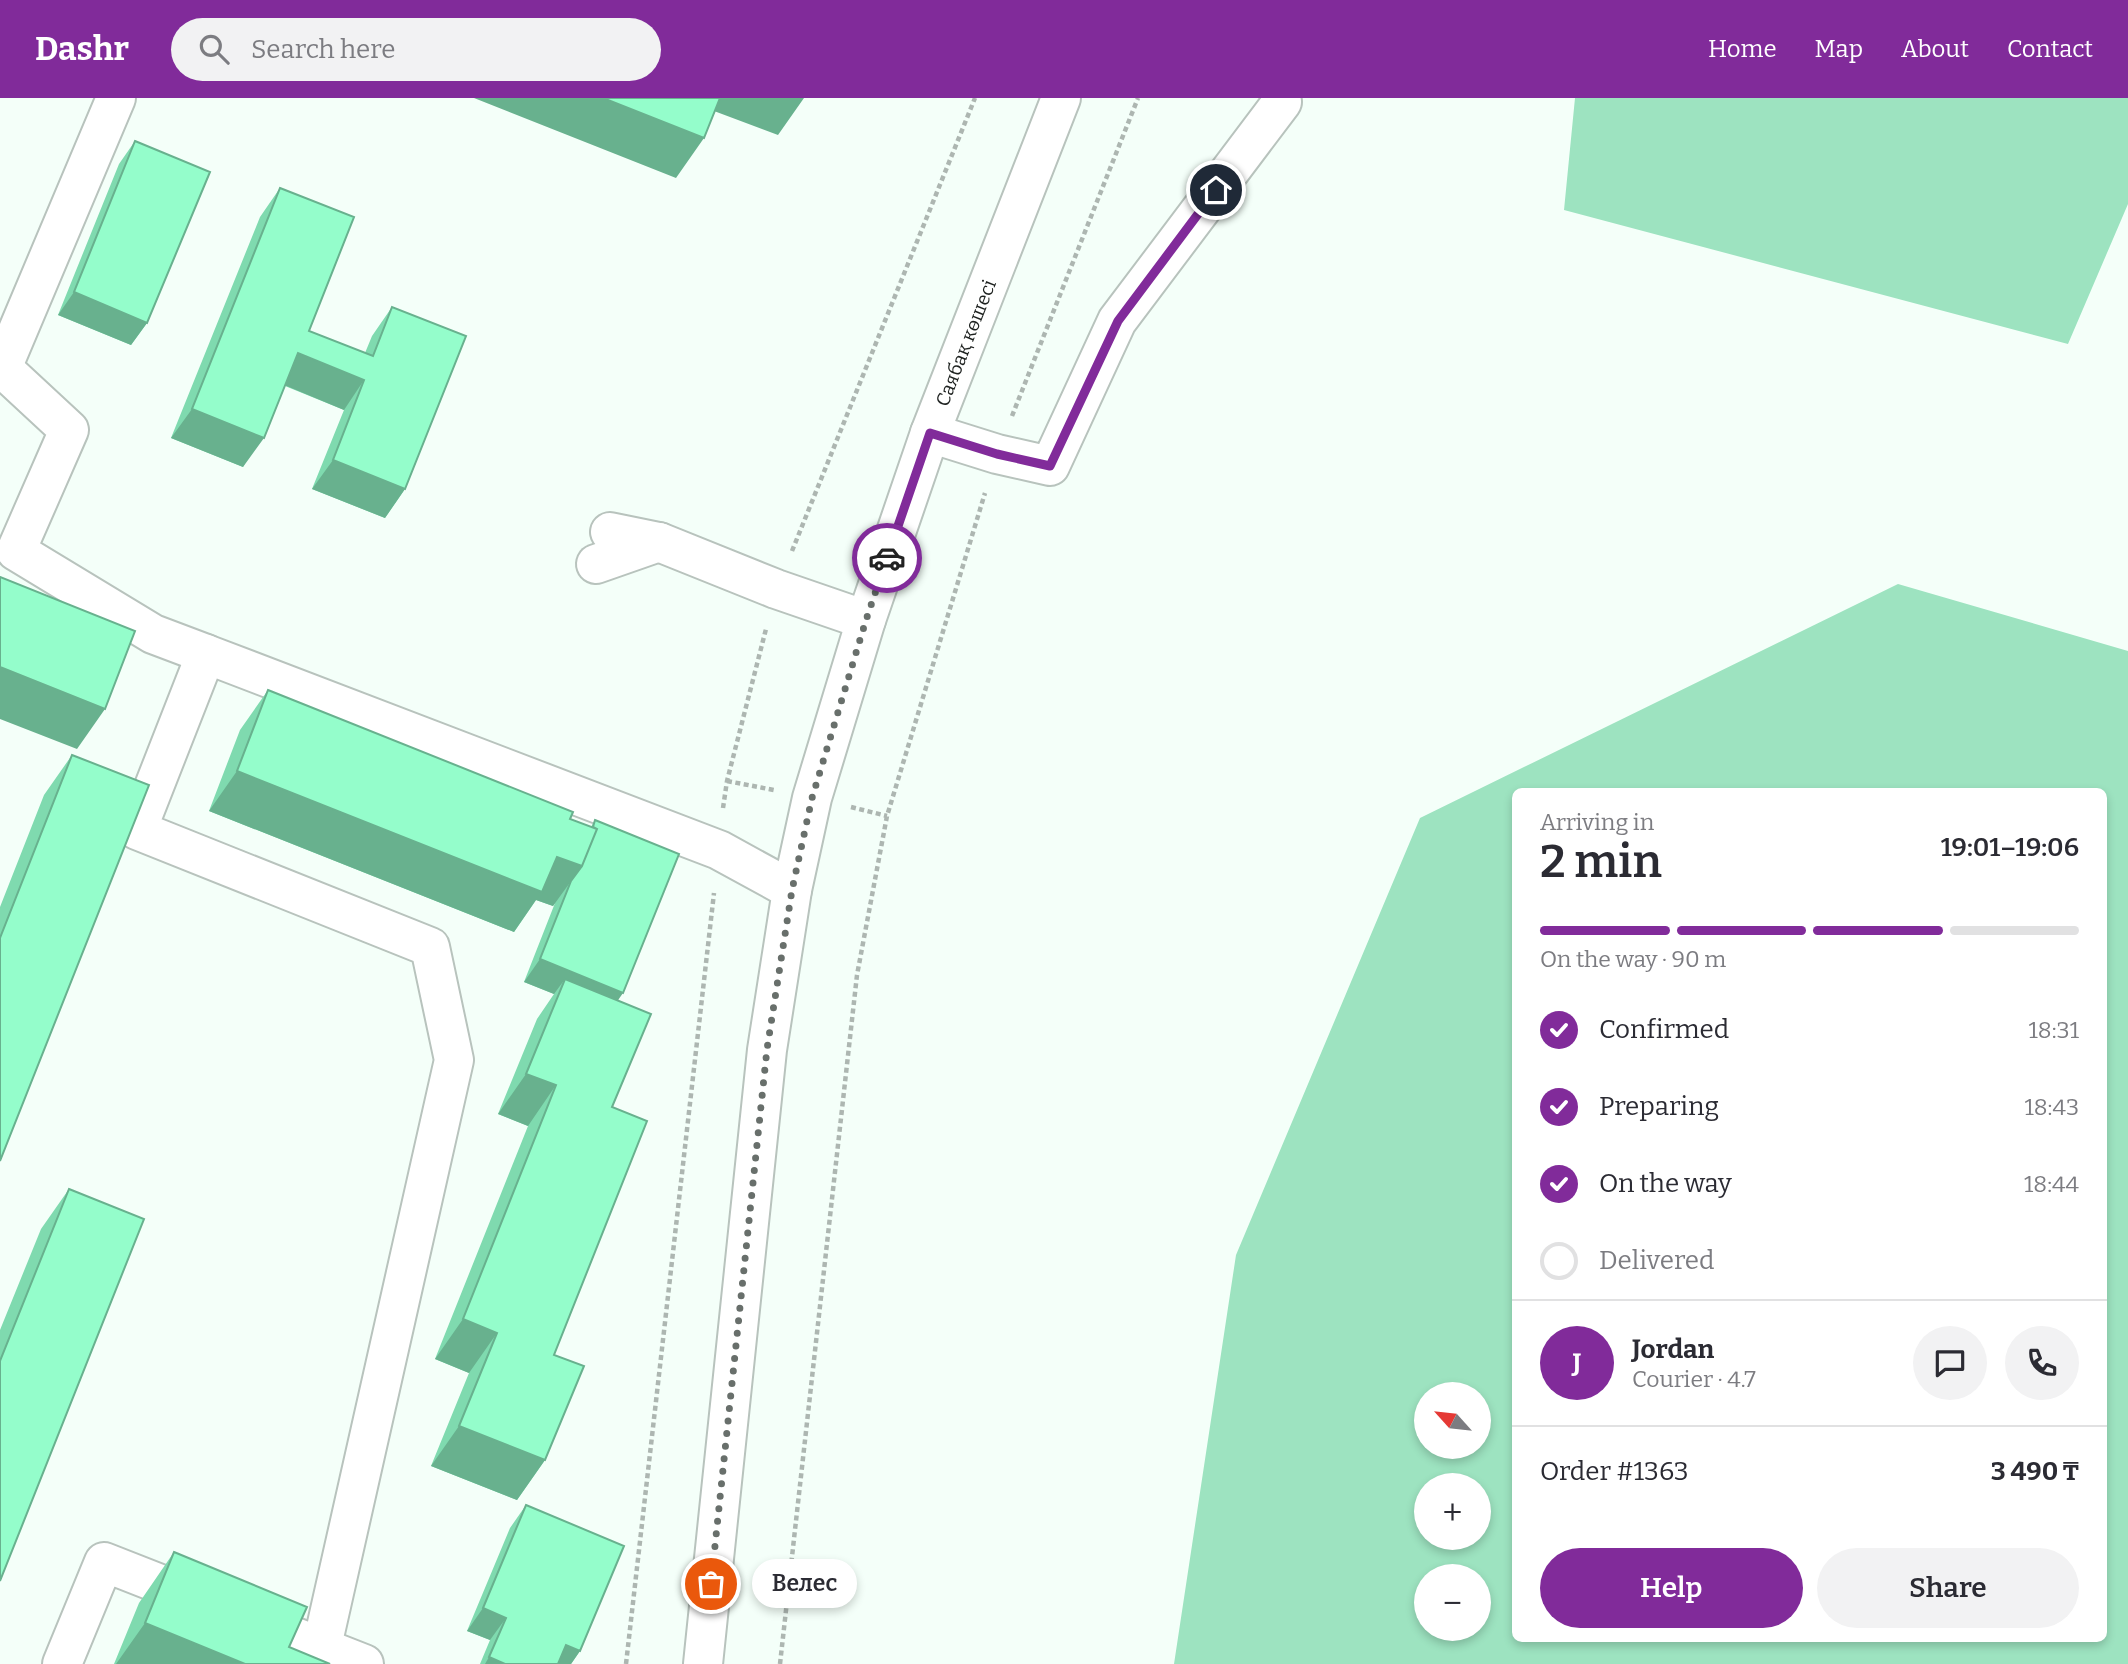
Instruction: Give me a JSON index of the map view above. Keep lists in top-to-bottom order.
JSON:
{
  "streets": {
    "street": ["Саябақ көшесі"]
  },
  "places": ["Велес"],
  "north": "top left",
  "page": {
    "header": "Dashr",
    "search": "Search here",
    "nav": [
      "Home",
      "Map",
      "About",
      "Contact"
    ],
    "heading": ["2 min", "Arriving in", "19:01–19:06"],
    "panel": [
      "Jordan",
      "Courier · 4.7",
      "Order #1363",
      "3 490 ₸"
    ],
    "bar": "On the way · 90 m",
    "list": [
      ["Confirmed", "18:31"],
      ["Preparing", "18:43"],
      ["On the way", "18:44"],
      "Delivered"
    ],
    "round": "J",
    "map_buttons": ["+", "−"],
    "buttons": ["Help", "Share"],
    "bubble": "Велес"
  }
}
